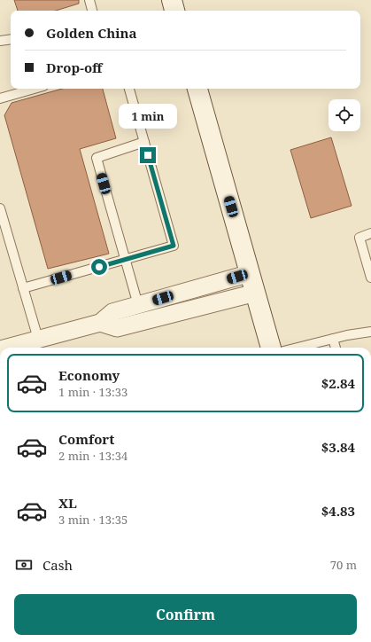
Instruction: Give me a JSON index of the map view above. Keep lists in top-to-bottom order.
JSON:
{
  "page": {
    "banner": ["Golden China", "Drop-off"],
    "bubble": "1 min",
    "list": [
      {
        "name": "Economy",
        "note": "1 min · 13:33",
        "value": "$2.84"
      },
      {
        "name": "Comfort",
        "note": "2 min · 13:34",
        "value": "$3.84"
      },
      {
        "name": "XL",
        "note": "3 min · 13:35",
        "value": "$4.83"
      }
    ],
    "pay": ["Cash", "70 m"],
    "buttons": "Confirm"
  }
}
